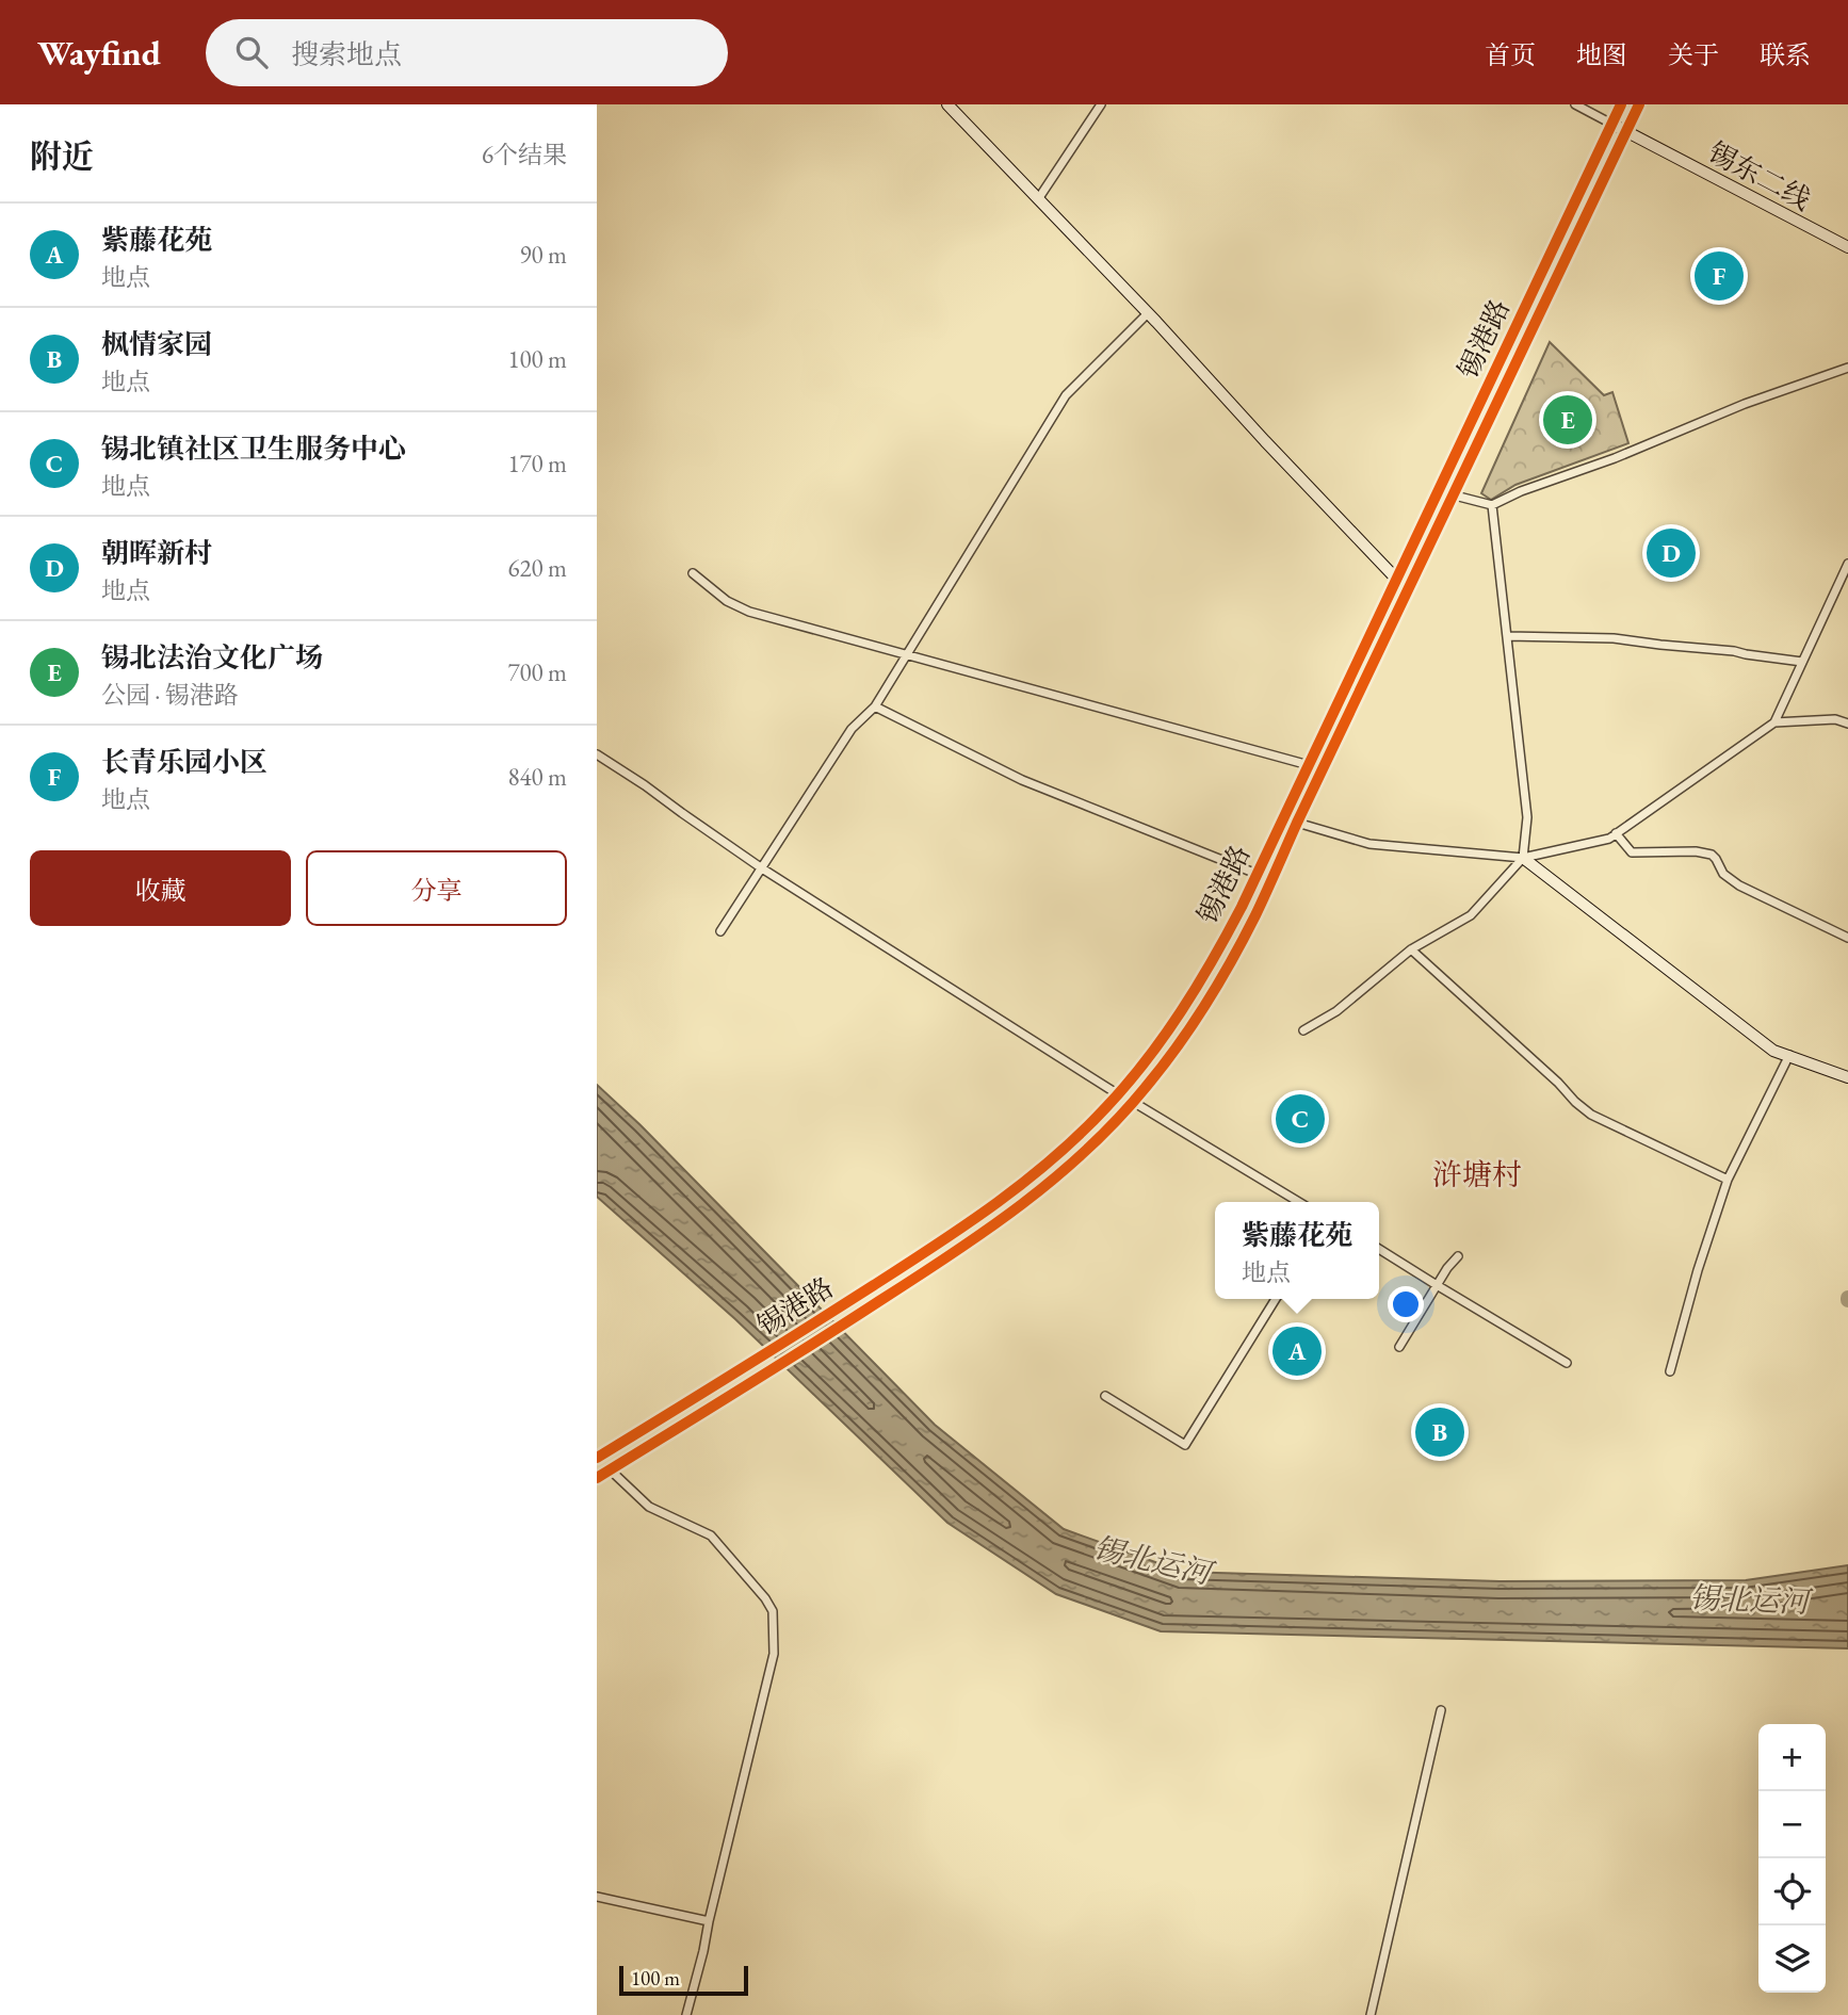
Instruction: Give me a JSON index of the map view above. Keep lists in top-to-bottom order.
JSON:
{
  "streets": {
    "main road": ["锡港路"],
    "street": ["锡东二线"]
  },
  "crossings": [
    ["锡东二线", "锡港路"]
  ],
  "districts": ["浒塘村"],
  "water": ["锡北运河"],
  "scale_bar": "100 m",
  "page": {
    "header": "Wayfind",
    "search": "搜索地点",
    "nav": [
      "首页",
      "地图",
      "关于",
      "联系"
    ],
    "heading": ["附近", "6个结果"],
    "list": [
      {
        "mark": "A",
        "name": "紫藤花苑",
        "note": "地点",
        "value": "90 m"
      },
      {
        "mark": "B",
        "name": "枫情家园",
        "note": "地点",
        "value": "100 m"
      },
      {
        "mark": "C",
        "name": "锡北镇社区卫生服务中心",
        "note": "地点",
        "value": "170 m"
      },
      {
        "mark": "D",
        "name": "朝晖新村",
        "note": "地点",
        "value": "620 m"
      },
      {
        "mark": "E",
        "name": "锡北法治文化广场",
        "note": "公园 · 锡港路",
        "value": "700 m"
      },
      {
        "mark": "F",
        "name": "长青乐园小区",
        "note": "地点",
        "value": "840 m"
      }
    ],
    "pins": [
      "F",
      "E",
      "D",
      "C",
      "A",
      "B"
    ],
    "buttons": ["收藏", "分享"],
    "popup": ["紫藤花苑", "地点"],
    "map_buttons": ["+", "−"],
    "scale": "100 m"
  }
}
